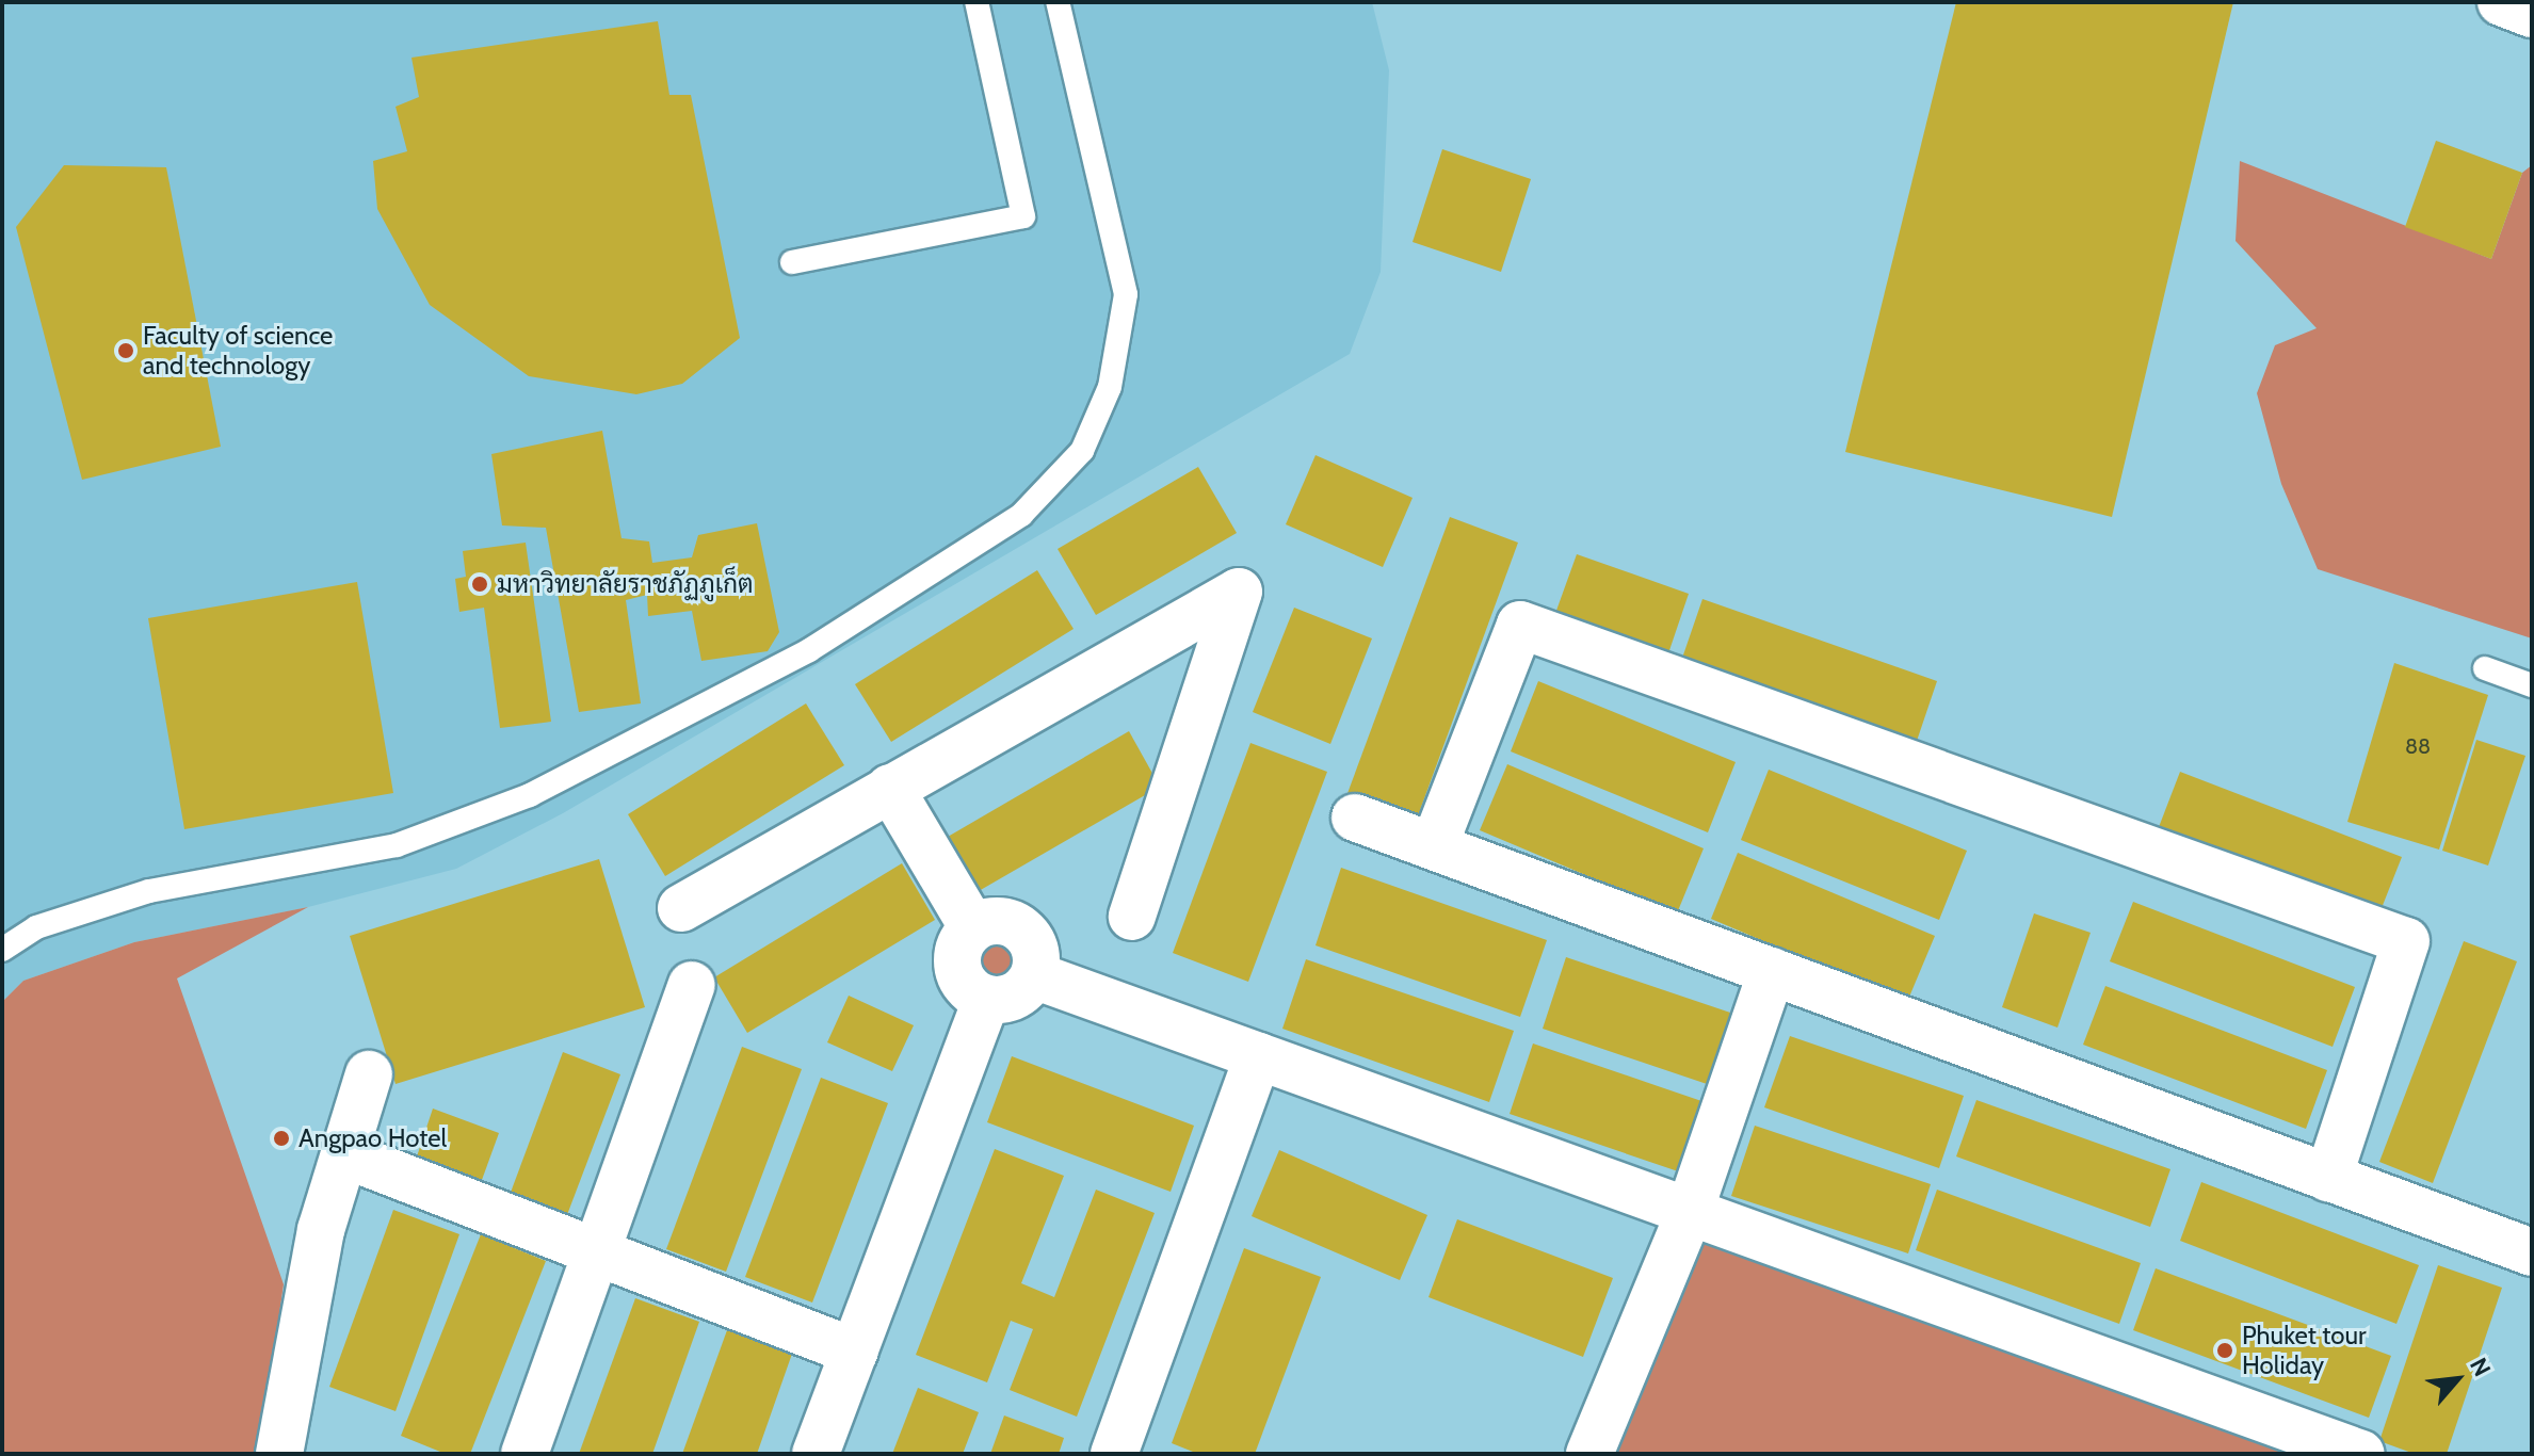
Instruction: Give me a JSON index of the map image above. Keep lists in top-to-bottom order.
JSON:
{
  "places": [
    "Faculty of science and technology",
    "มหาวิทยาลัยราชภัฏภูเก็ต",
    "Angpao Hotel",
    "Phuket tour Holiday"
  ],
  "house_numbers": ["88"],
  "north": "top right"
}
